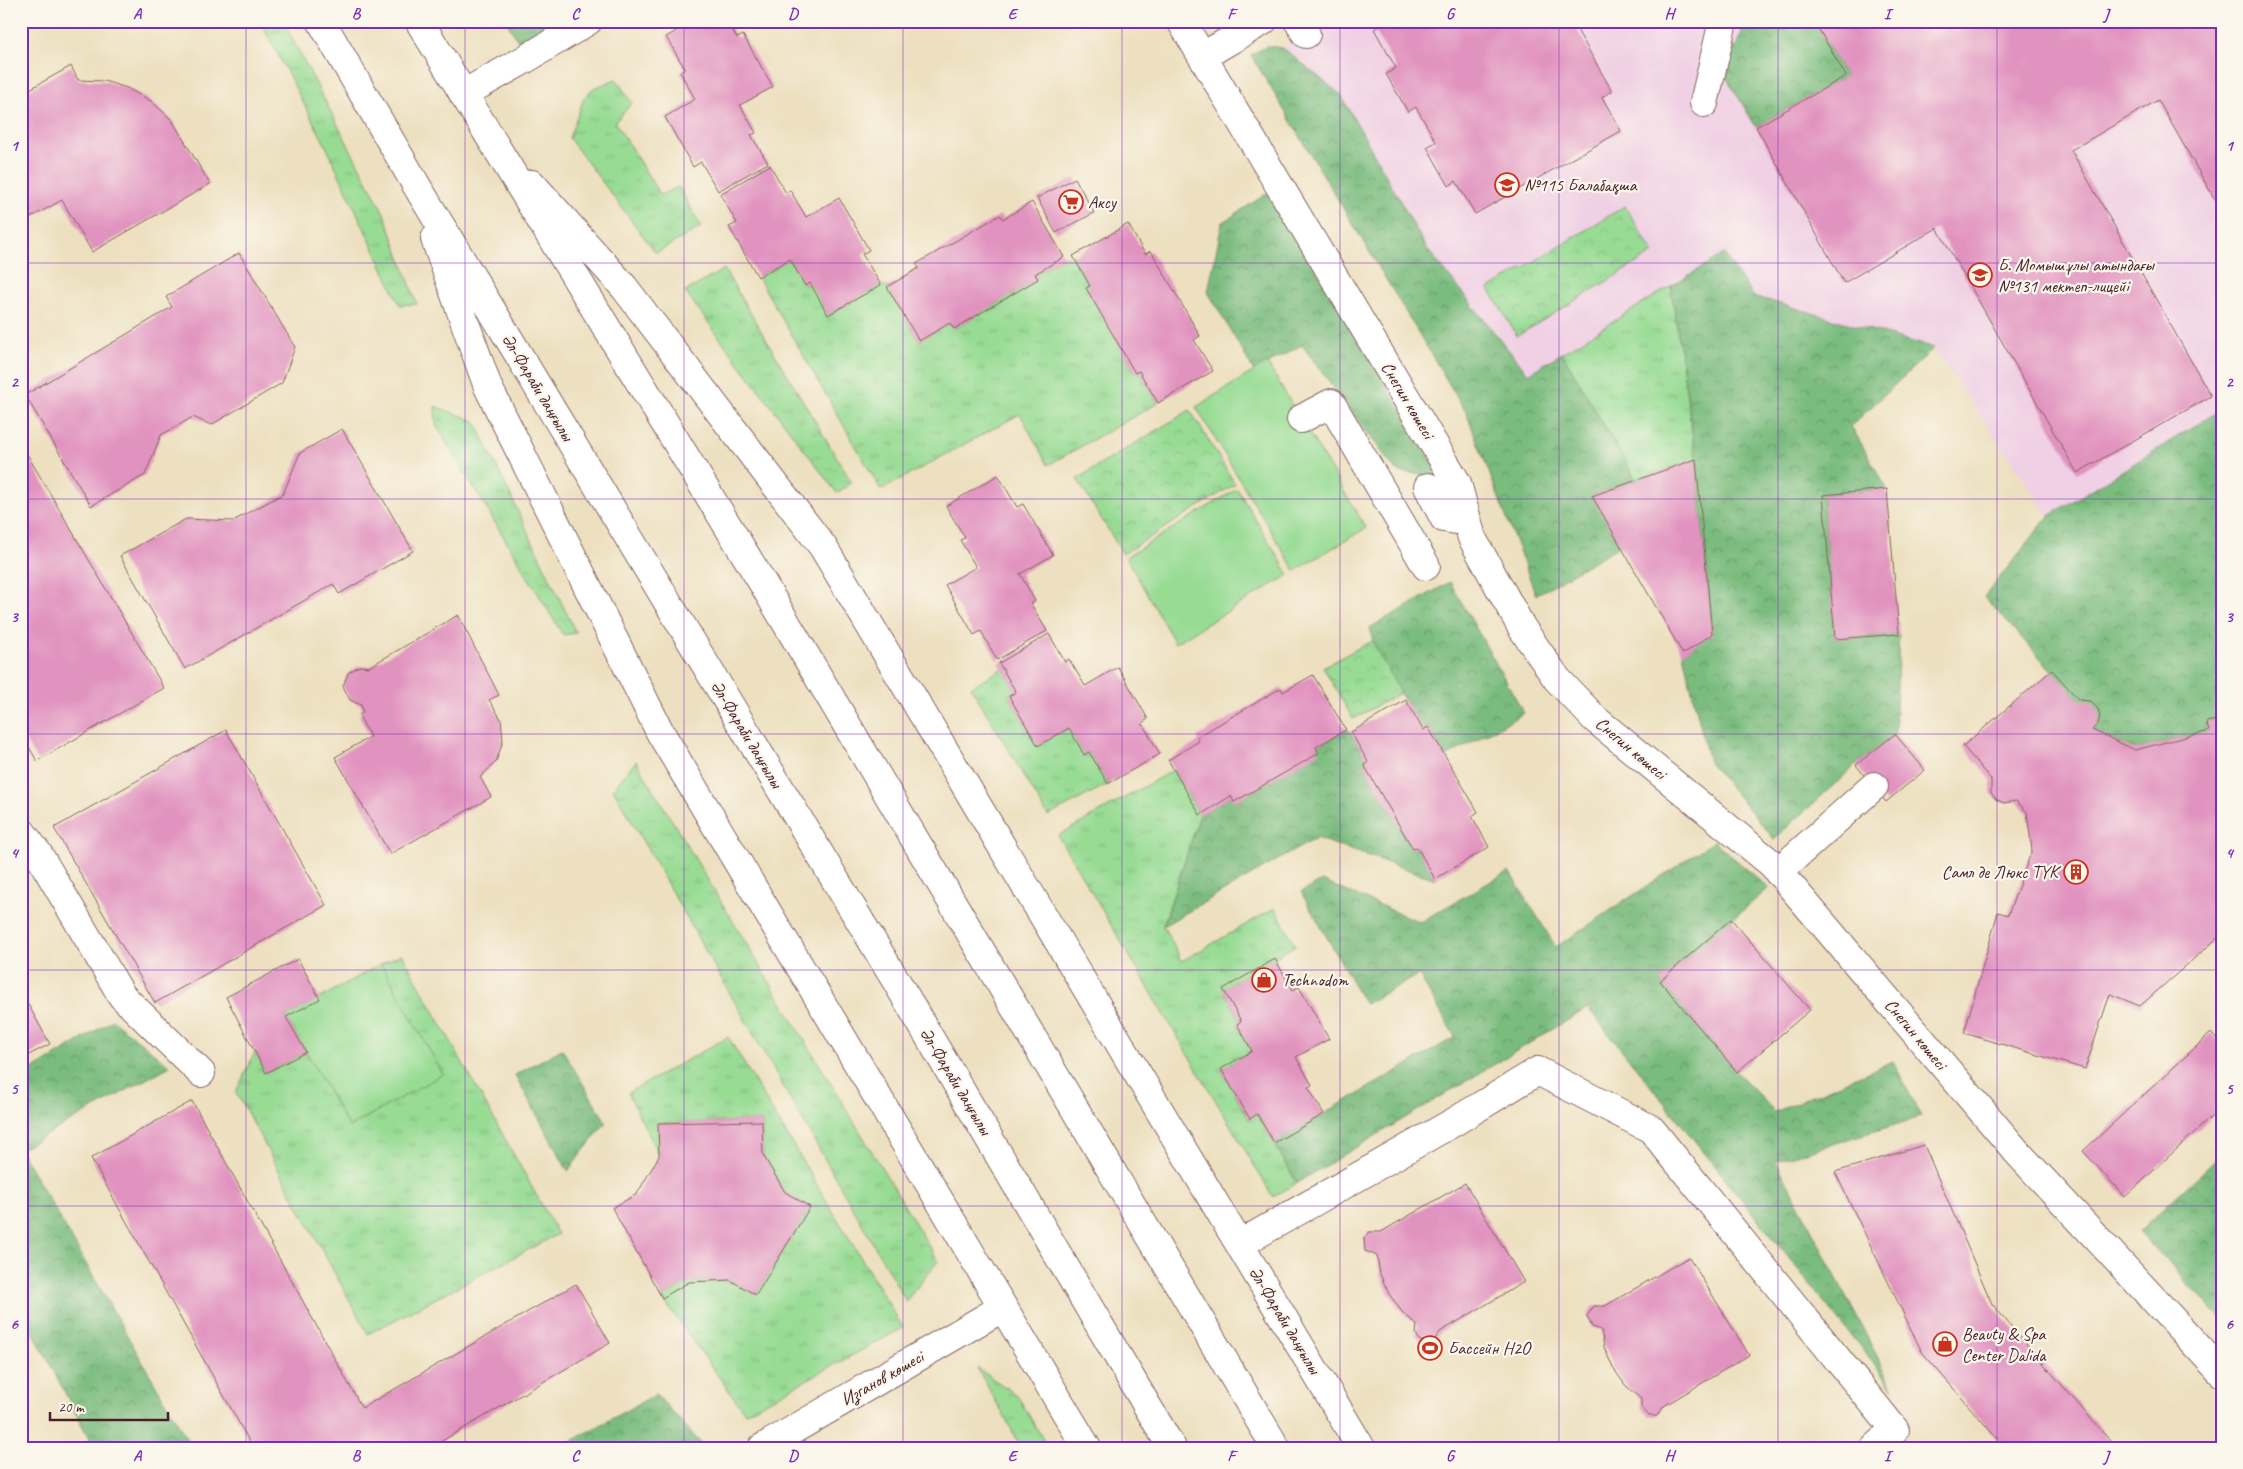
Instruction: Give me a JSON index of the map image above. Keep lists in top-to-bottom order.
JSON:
{
  "streets": {
    "main road": ["Әл-Фараби даңғылы", "Снегин көшесі", "Изганов көшесі"]
  },
  "places": {
    "school or university": ["№115 Балабақша", "Б. Момышұлы атындағы №131 мектеп-лицейі"],
    "supermarket": ["Аксу"],
    "building": ["Самл де Люкс ТҮК"],
    "shop": ["Technodom", "Beauty & Spa Center Dalida"],
    "sports": ["Бассейн H2O"]
  },
  "scale_bar": "20 m",
  "grid": {
    "columns": [
      "A",
      "B",
      "C",
      "D",
      "E",
      "F",
      "G",
      "H",
      "I",
      "J"
    ],
    "rows": [
      "1",
      "2",
      "3",
      "4",
      "5",
      "6"
    ]
  }
}
